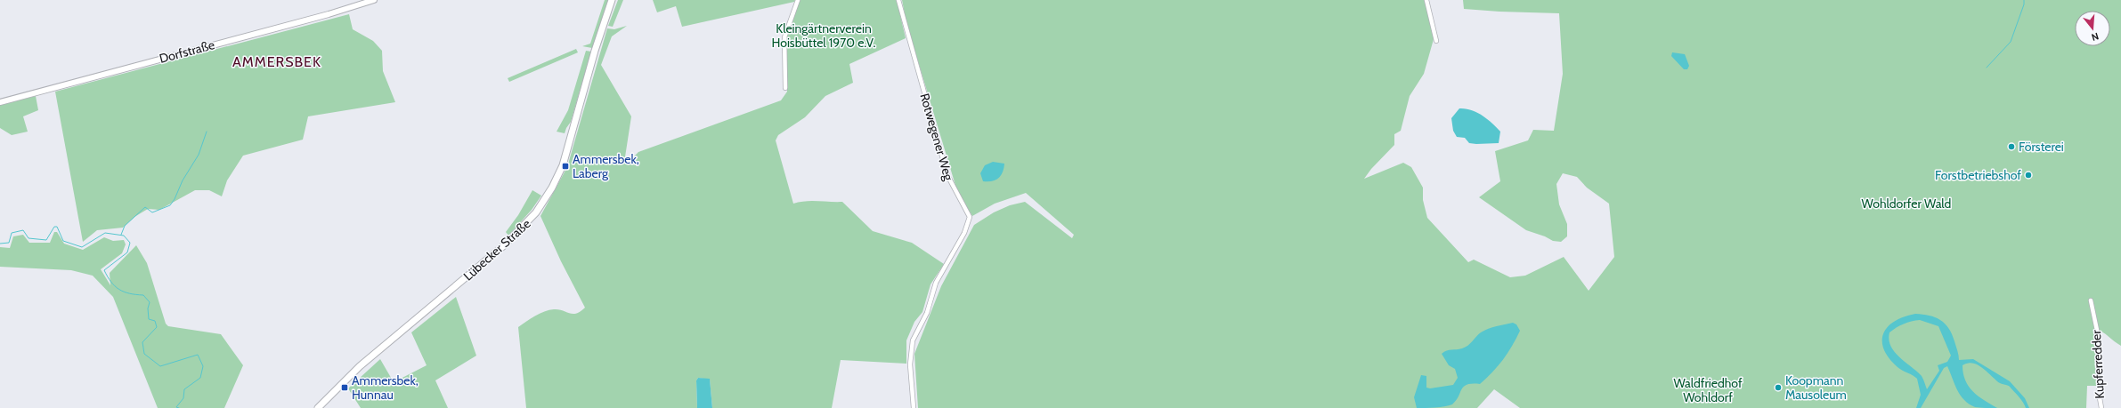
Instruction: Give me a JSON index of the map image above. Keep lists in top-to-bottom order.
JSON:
{
  "streets": {
    "main road": ["Lübecker Straße"],
    "street": ["Dorfstraße", "Rotwegener Weg", "Kupferredder"]
  },
  "districts": ["AMMERSBEK"],
  "parks": ["Kleingärtnerverein Hoisbüttel 1970 e.V.", "Wohldorfer Wald", "Waldfriedhof Wohldorf"],
  "places": {
    "other": ["Försterei", "Forstbetriebshof", "Koopmann Mausoleum"],
    "transit": ["Ammersbek, Laberg", "Ammersbek, Hunnau"]
  },
  "north": "bottom"
}
